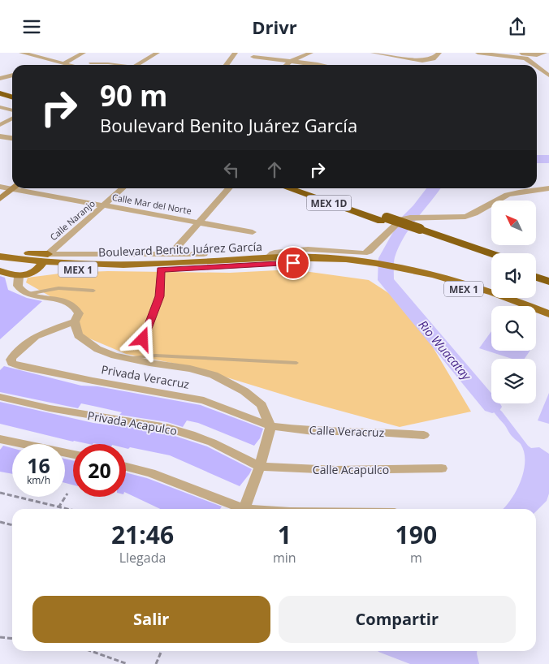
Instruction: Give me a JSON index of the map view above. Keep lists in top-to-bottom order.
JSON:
{
  "streets": {
    "highway": ["MEX 1D"],
    "main road": ["Boulevard Benito Juárez García", "MEX 1"],
    "street": [
      "Calle Mar del Norte",
      "Calle Naranjo",
      "Privada Veracruz",
      "Privada Acapulco",
      "Calle Veracruz",
      "Calle Acapulco"
    ]
  },
  "crossings": [
    ["Calle Mar del Norte", "Calle Naranjo"],
    ["Calle Naranjo", "Boulevard Benito Juárez García"],
    ["Privada Veracruz", "Calle Veracruz"],
    ["Privada Acapulco", "Calle Acapulco"]
  ],
  "water": ["Rio Wuacatay"],
  "north": "top left",
  "page": {
    "header": "Drivr",
    "turn": ["90 m", "Boulevard Benito Juárez García"],
    "speed": "16 km/h",
    "limit": "20",
    "eta": [
      "21:46",
      "Llegada",
      "1",
      "min",
      "190",
      "m"
    ],
    "buttons": ["Salir", "Compartir"]
  }
}
